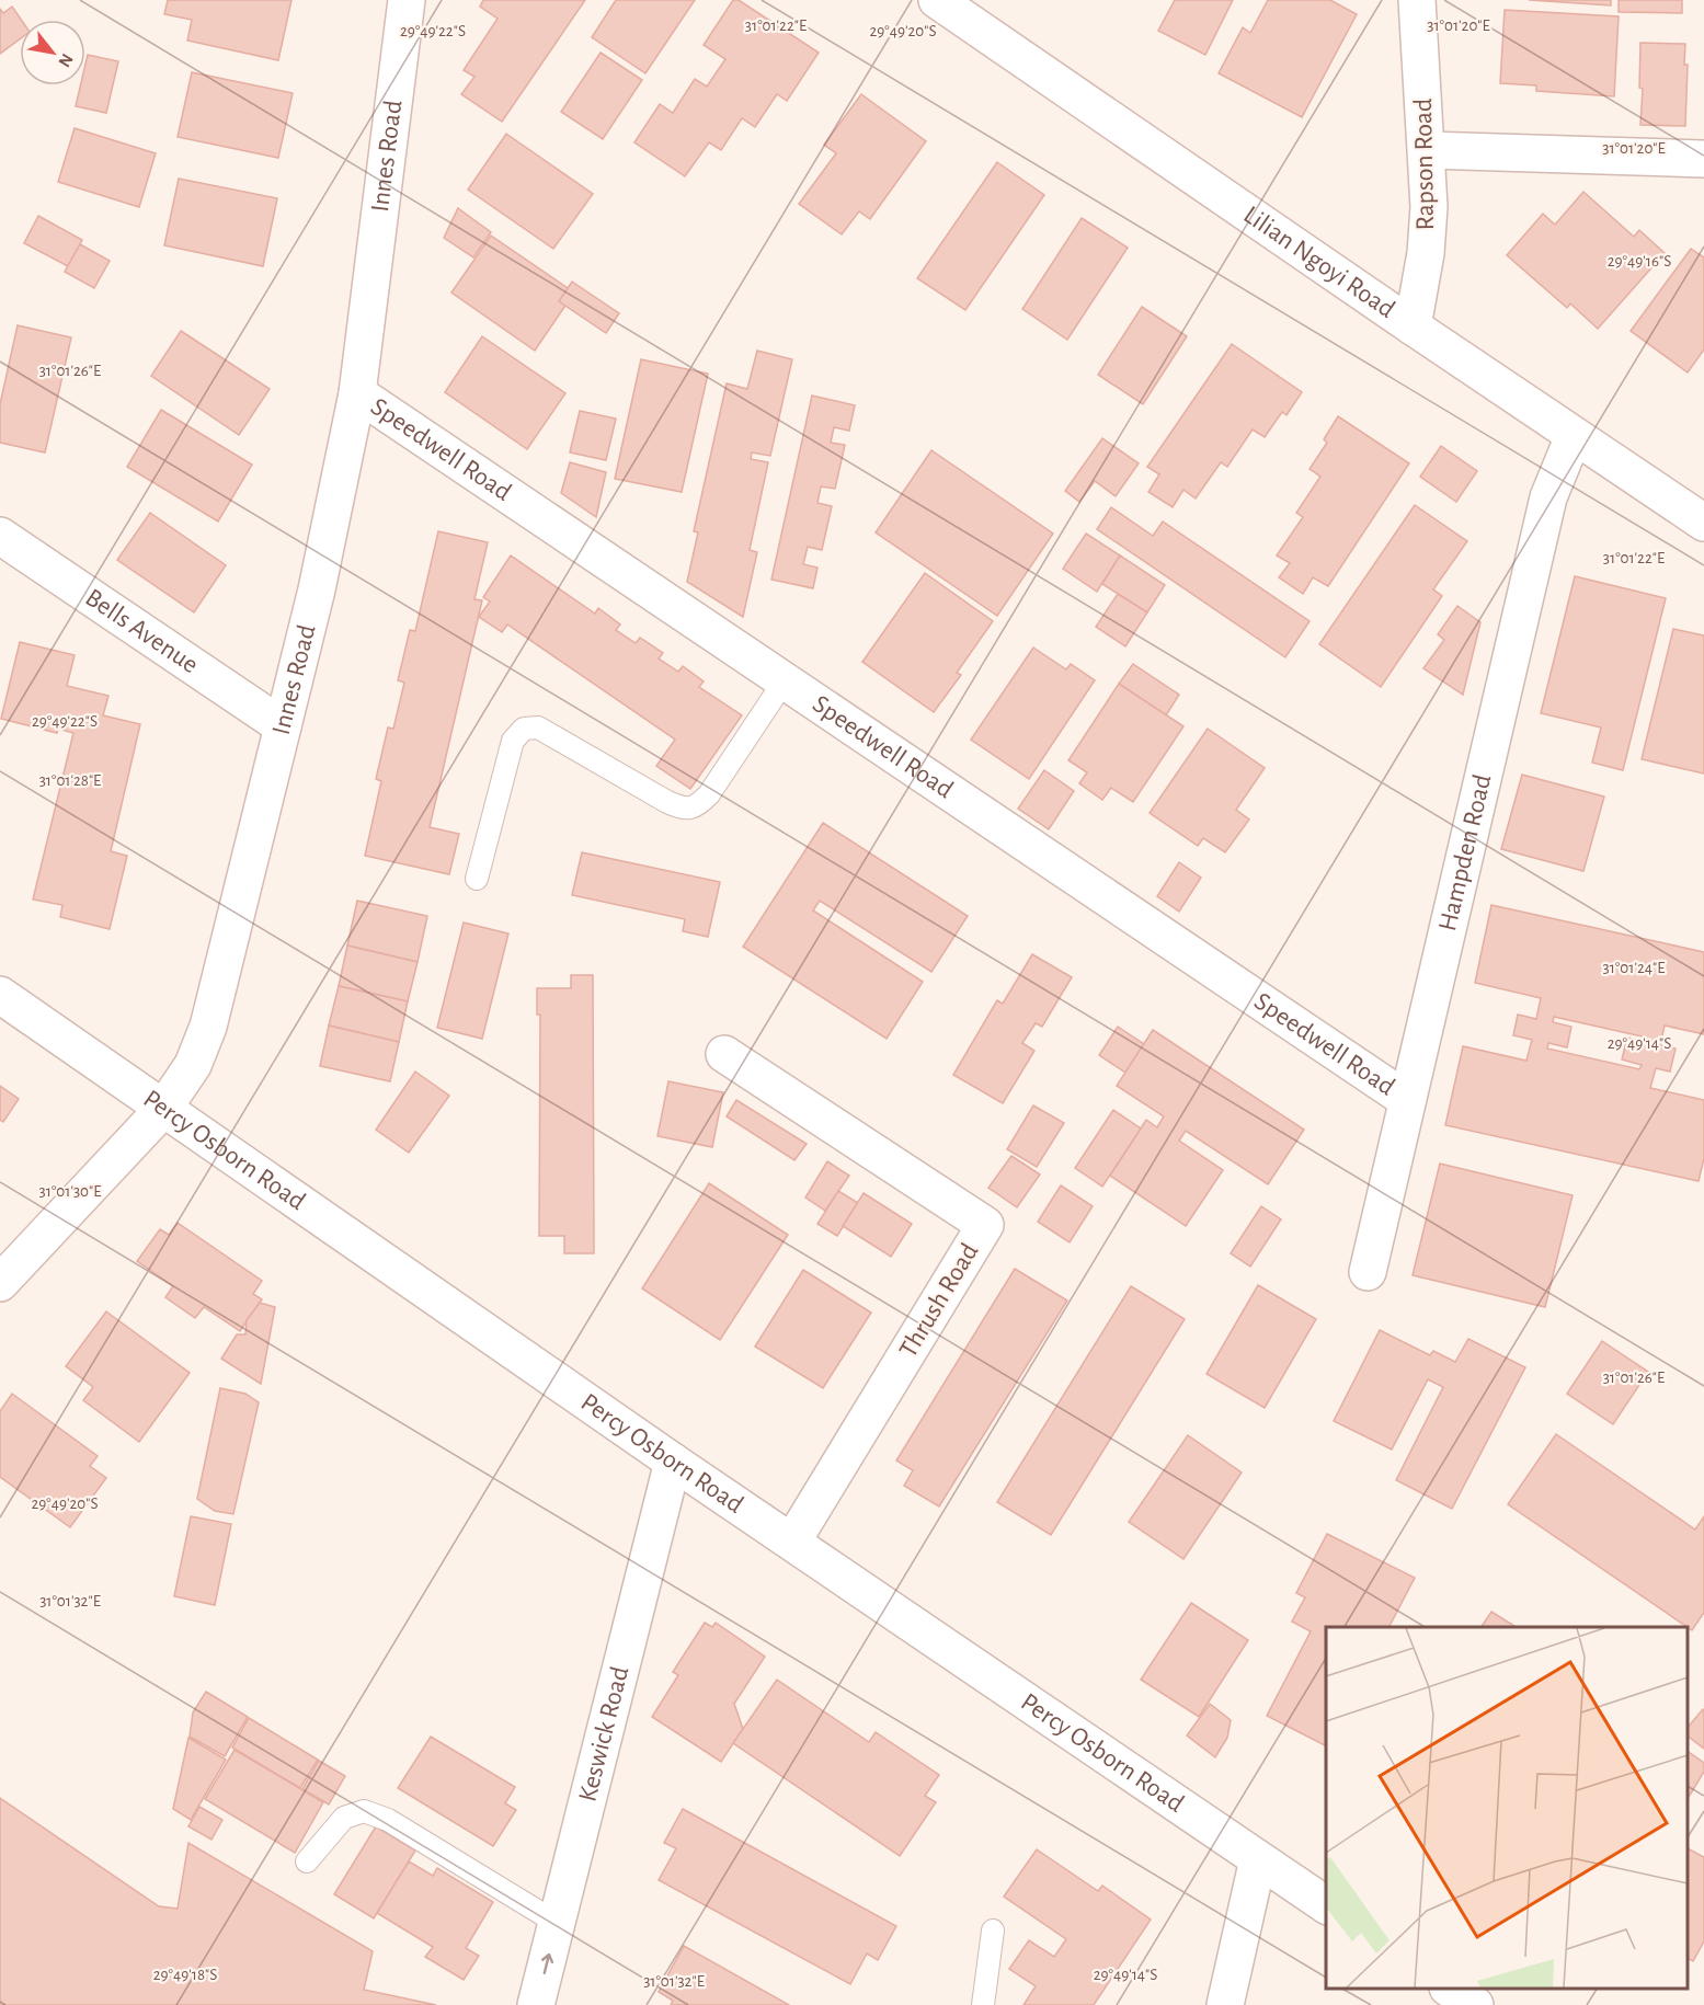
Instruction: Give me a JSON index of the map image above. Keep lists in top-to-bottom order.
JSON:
{
  "streets": {
    "street": [
      "Innes Road",
      "Rapson Road",
      "Lilian Ngoyi Road",
      "Speedwell Road",
      "Bells Avenue",
      "Hampden Road",
      "Percy Osborn Road",
      "Thrush Road",
      "Keswick Road"
    ]
  },
  "crossings": [
    ["Innes Road", "Speedwell Road"],
    ["Innes Road", "Bells Avenue"],
    ["Innes Road", "Percy Osborn Road"],
    ["Rapson Road", "Lilian Ngoyi Road"],
    ["Lilian Ngoyi Road", "Hampden Road"],
    ["Speedwell Road", "Hampden Road"],
    ["Percy Osborn Road", "Thrush Road"],
    ["Percy Osborn Road", "Keswick Road"]
  ],
  "north": "bottom right",
  "coordinates": [
    "31°01'22\"E",
    "31°01'20\"E",
    "29°49'22\"S",
    "29°49'20\"S",
    "29°49'16\"S",
    "31°01'26\"E",
    "31°01'28\"E",
    "31°01'24\"E",
    "29°49'14\"S",
    "31°01'30\"E",
    "31°01'32\"E",
    "29°49'18\"S"
  ]
}
